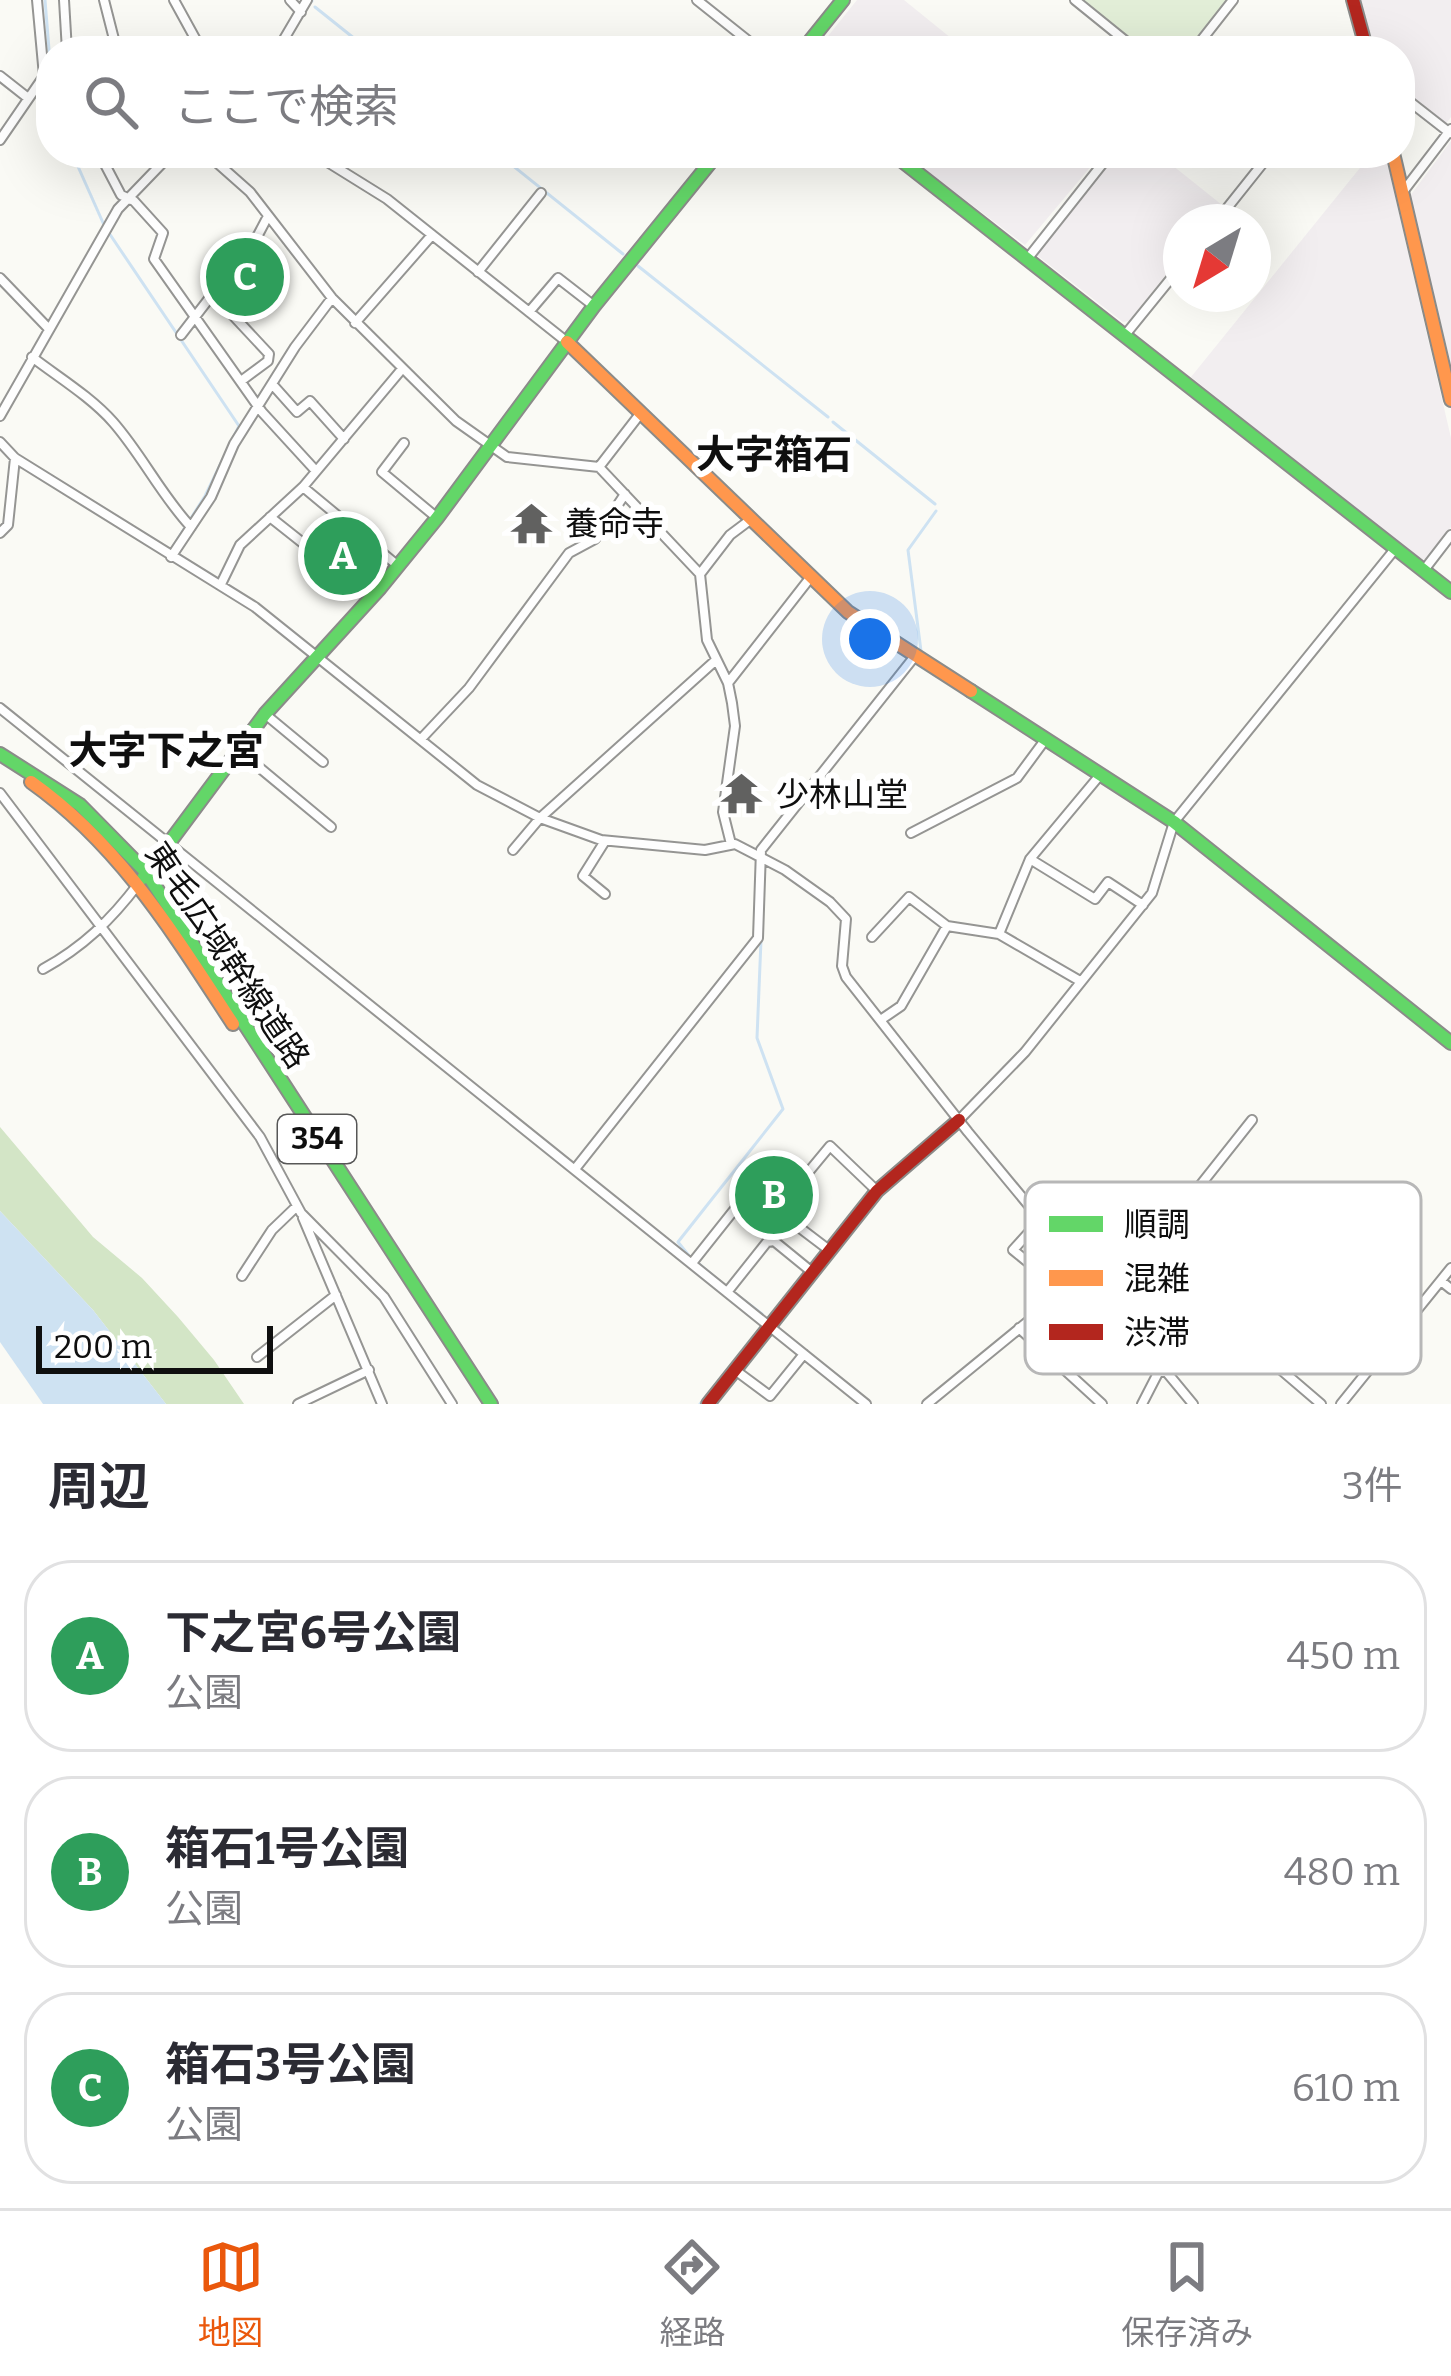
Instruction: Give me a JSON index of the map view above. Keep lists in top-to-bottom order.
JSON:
{
  "streets": {
    "main road": ["東毛広域幹線道路", "354"]
  },
  "districts": ["大字箱石", "大字下之宮"],
  "places": {
    "temple": ["養命寺", "少林山堂"]
  },
  "legend": ["順調", "混雑", "渋滞"],
  "scale_bar": "200 m",
  "north": "bottom left",
  "page": {
    "search": "ここで検索",
    "pins": ["C", "A", "B"],
    "scale": "200 m",
    "heading": ["周辺", "3件"],
    "list": [
      {
        "mark": "A",
        "name": "下之宮6号公園",
        "note": "公園",
        "value": "450 m"
      },
      {
        "mark": "B",
        "name": "箱石1号公園",
        "note": "公園",
        "value": "480 m"
      },
      {
        "mark": "C",
        "name": "箱石3号公園",
        "note": "公園",
        "value": "610 m"
      }
    ],
    "nav": ["地図", "経路", "保存済み"]
  }
}
